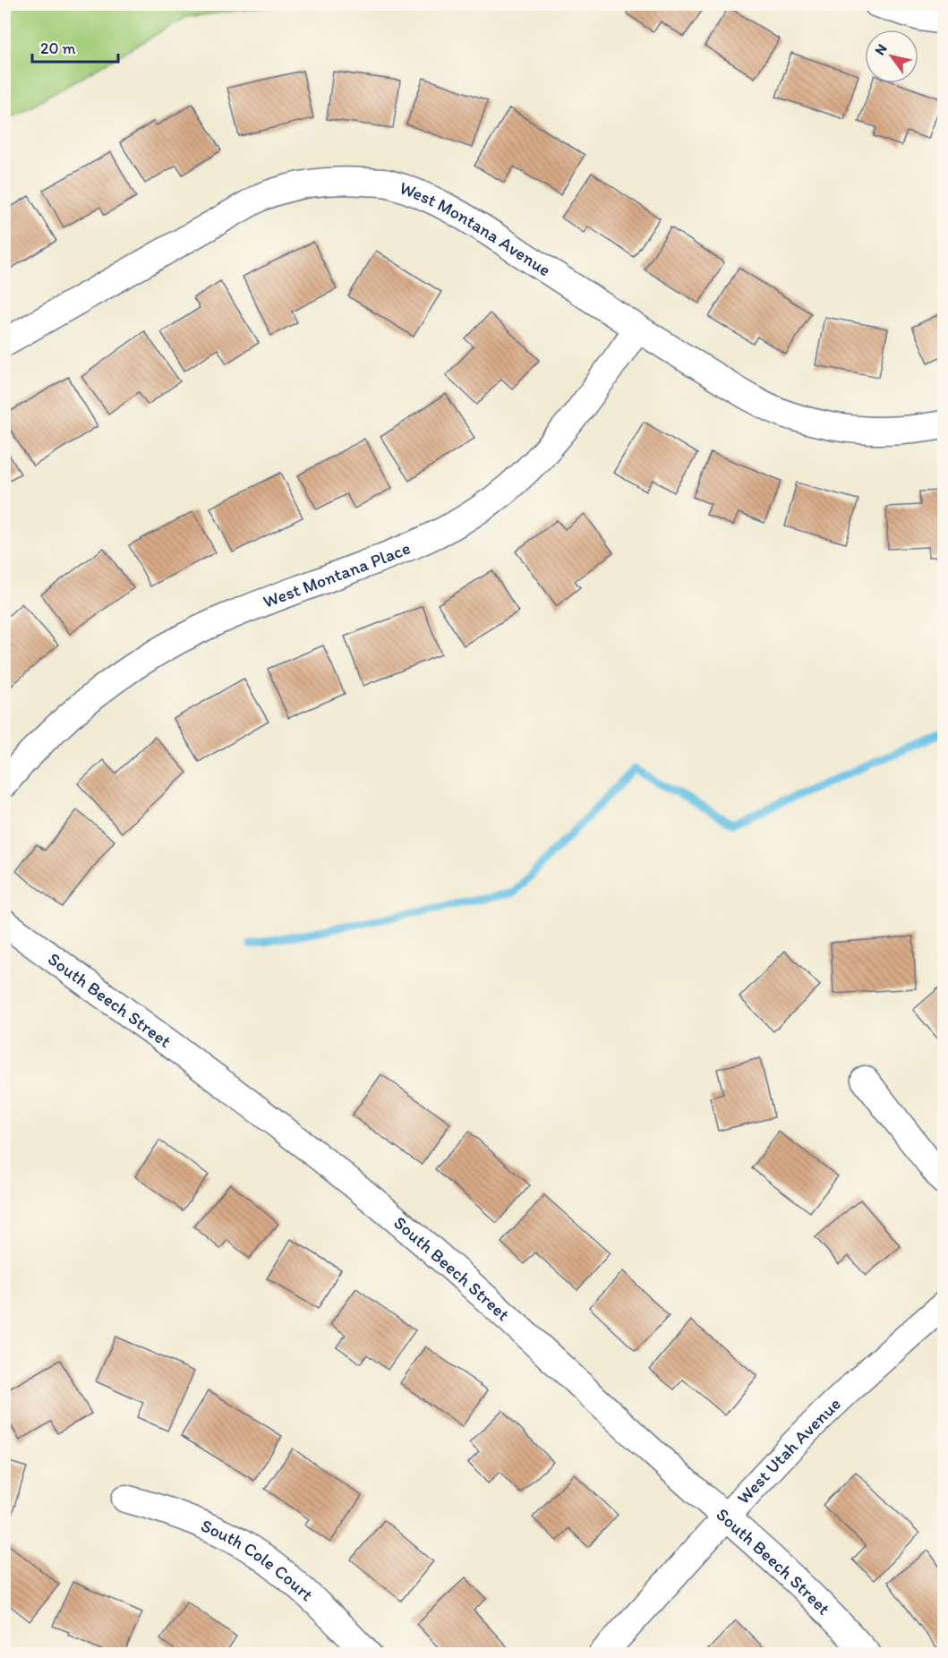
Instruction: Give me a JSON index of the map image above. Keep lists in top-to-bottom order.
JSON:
{
  "streets": {
    "street": [
      "West Montana Avenue",
      "West Montana Place",
      "South Beech Street",
      "West Utah Avenue",
      "South Cole Court"
    ]
  },
  "crossings": [
    ["West Montana Avenue", "West Montana Place"],
    ["South Beech Street", "West Utah Avenue"]
  ],
  "scale_bar": "20 m",
  "north": "top left"
}
